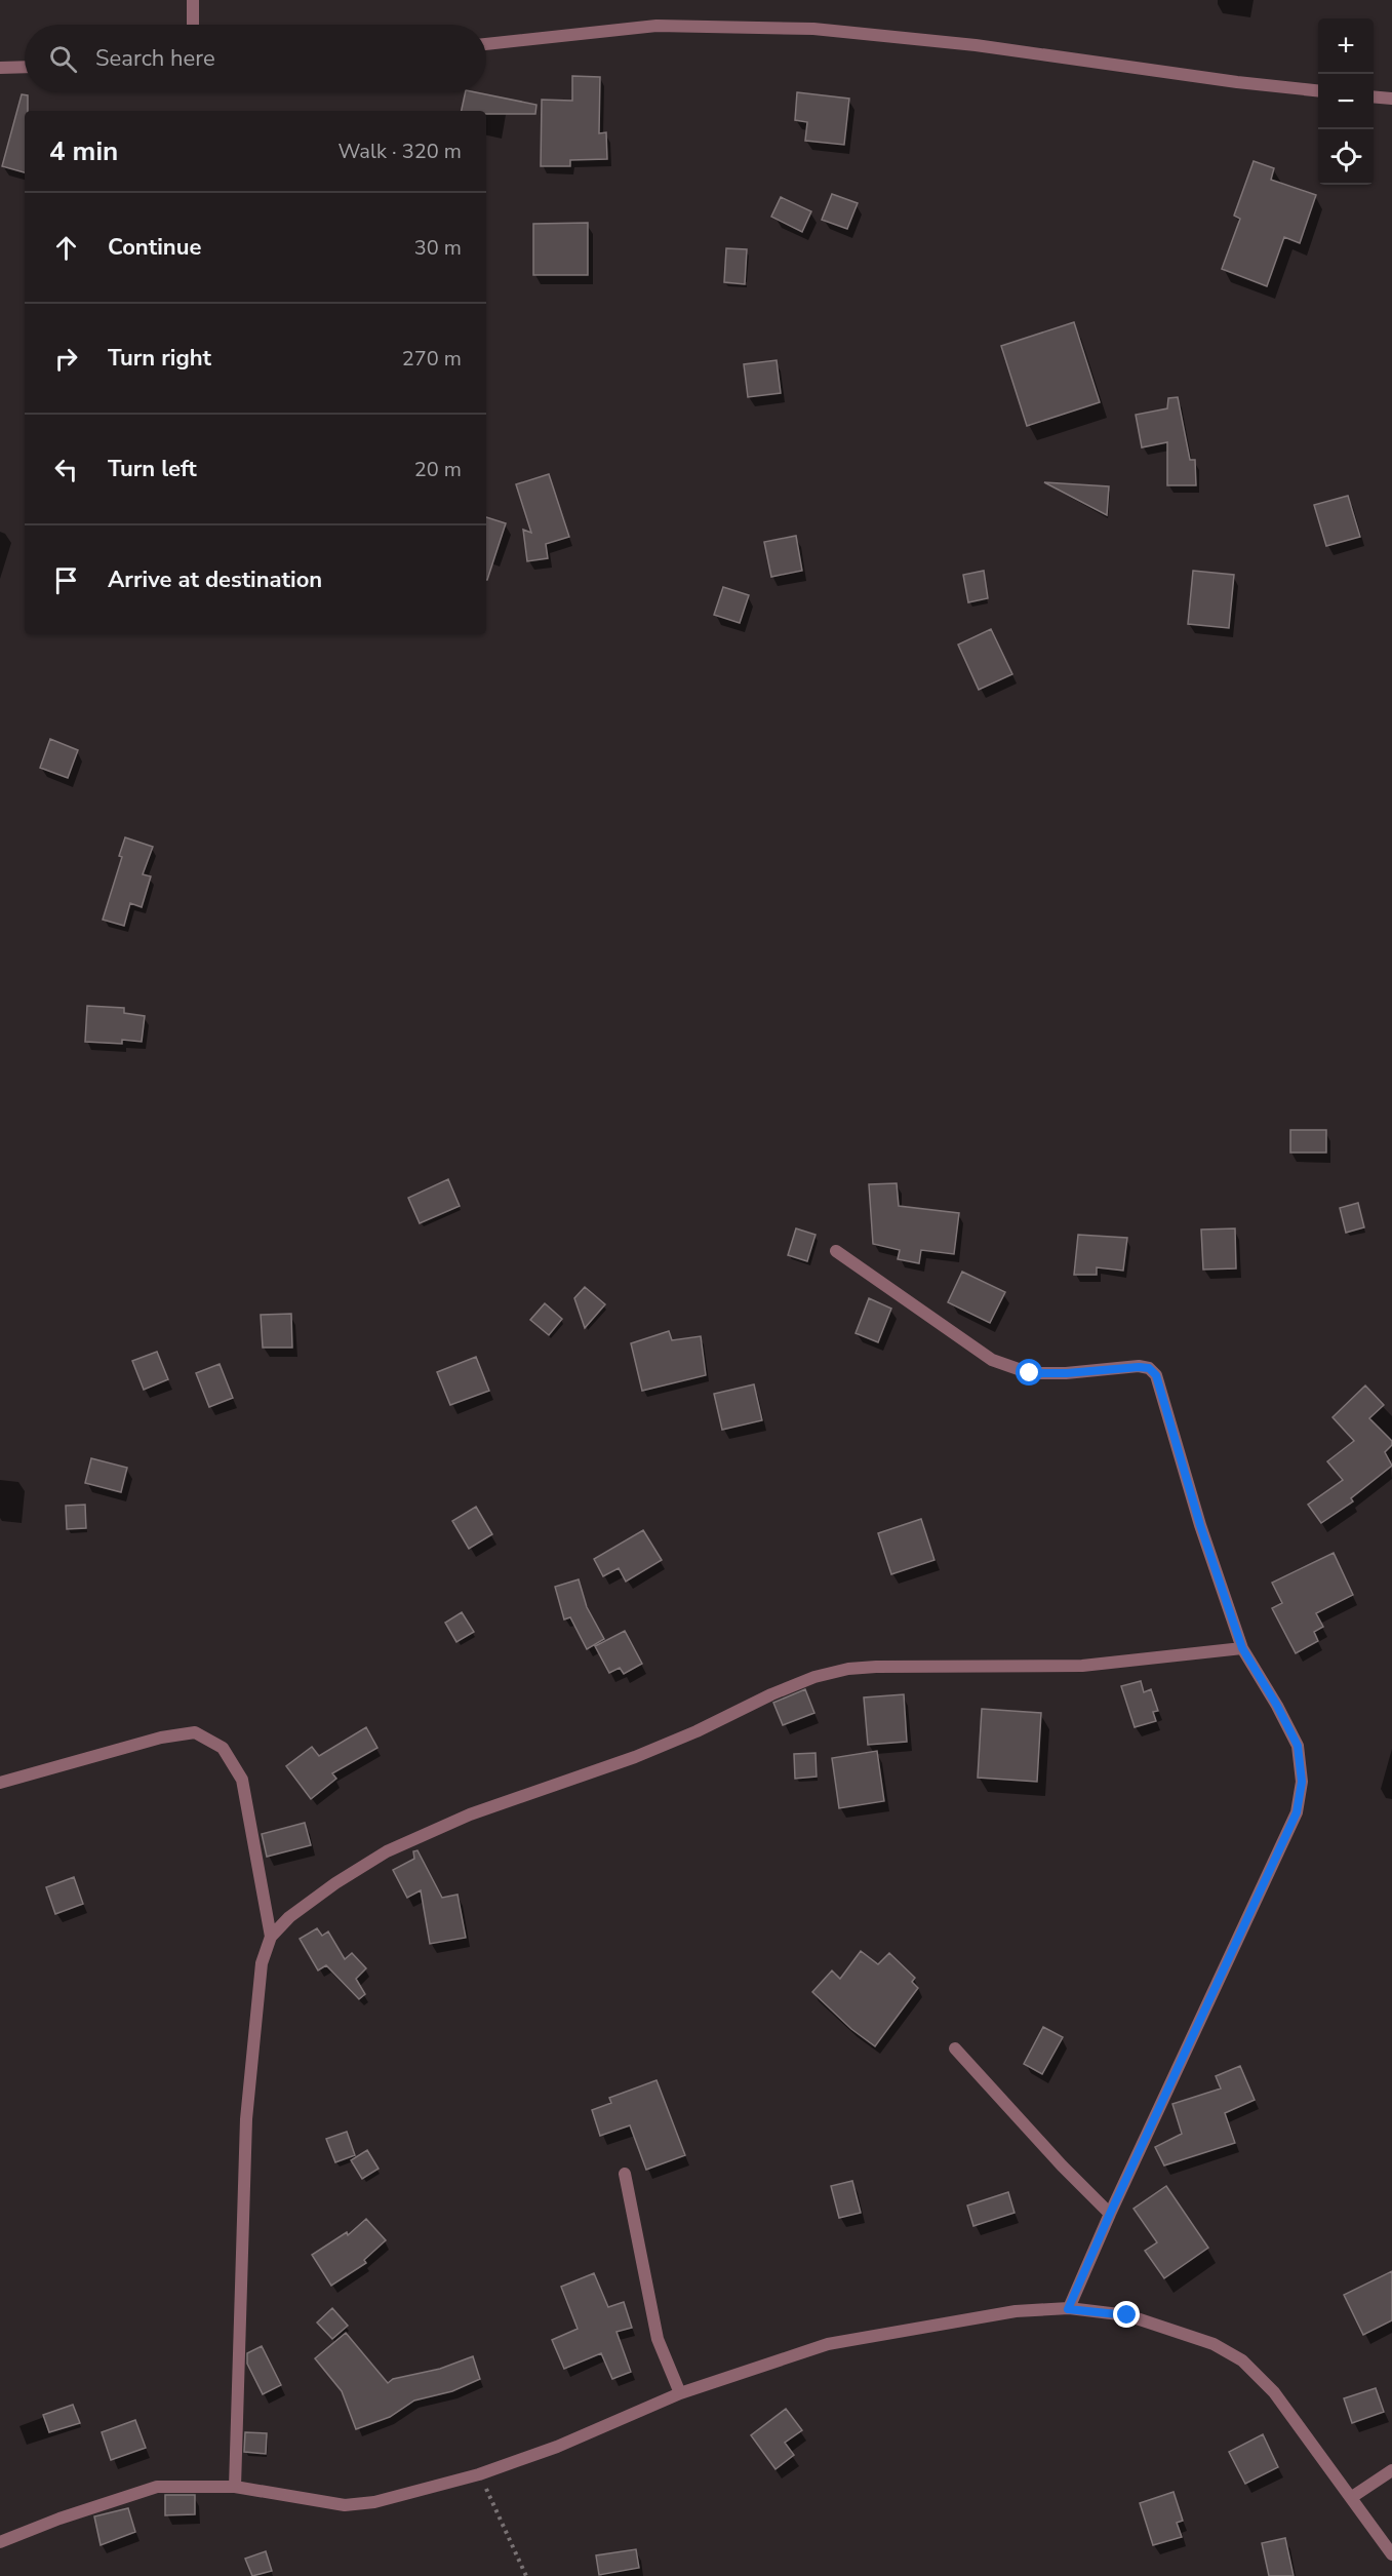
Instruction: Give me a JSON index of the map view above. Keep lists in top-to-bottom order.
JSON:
{
  "page": {
    "map_buttons": ["+", "−"],
    "search": "Search here",
    "heading": ["4 min", "Walk · 320 m"],
    "list": [
      ["Continue", "30 m"],
      ["Turn right", "270 m"],
      ["Turn left", "20 m"],
      "Arrive at destination"
    ]
  }
}
